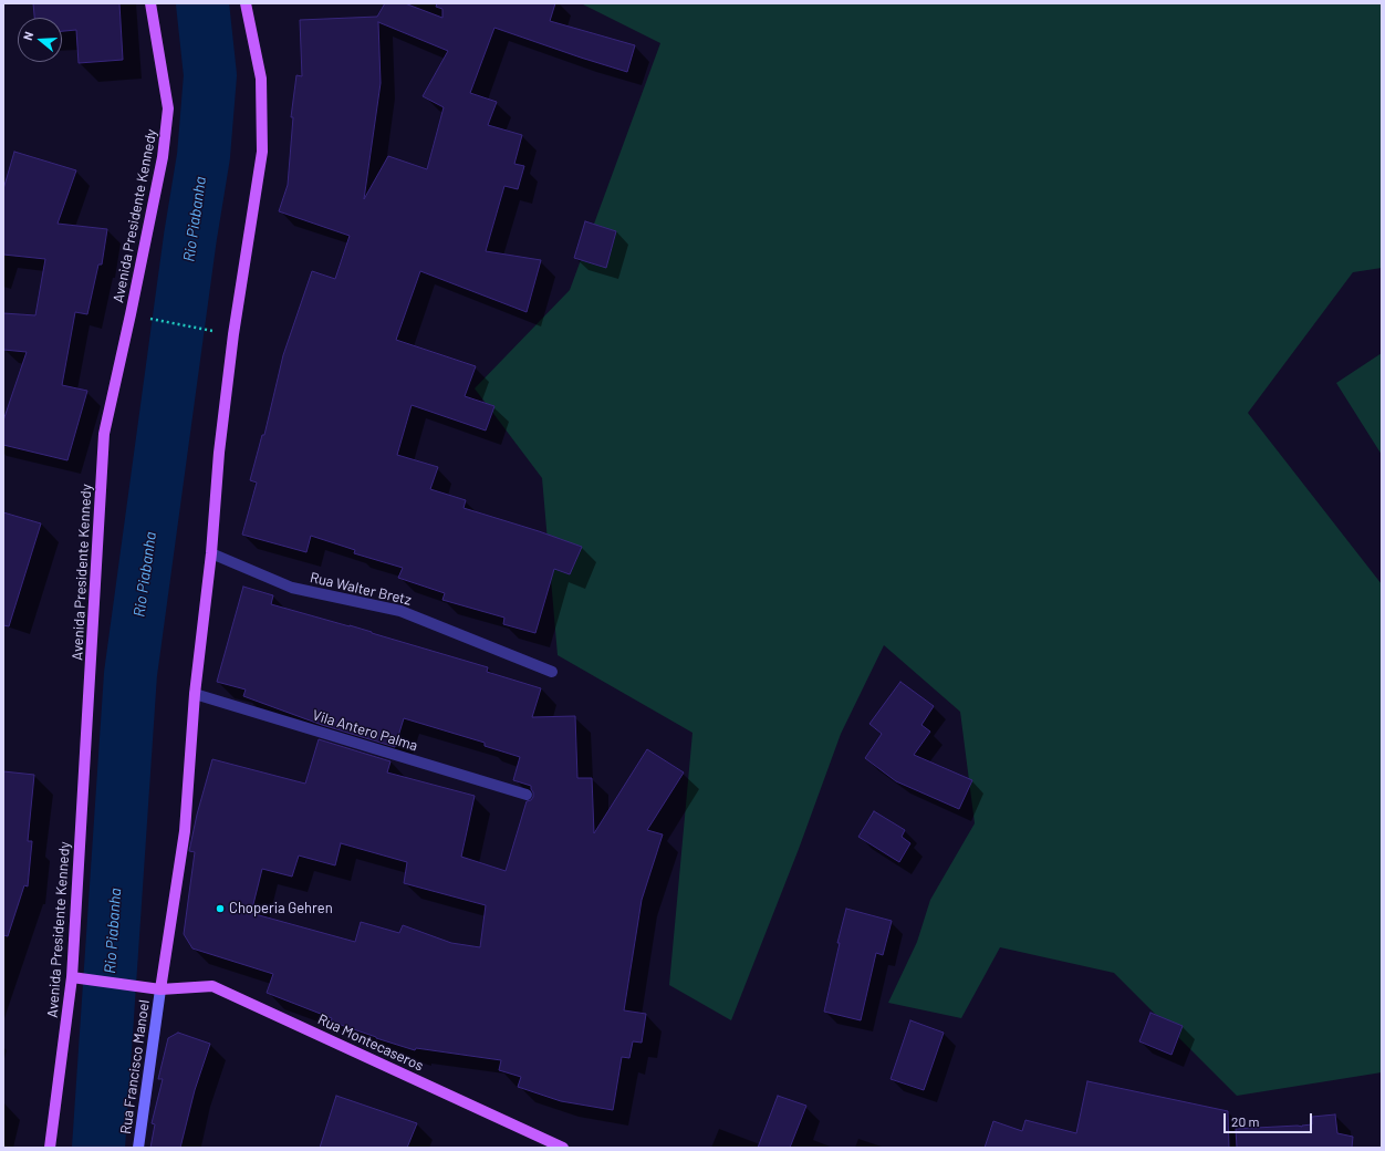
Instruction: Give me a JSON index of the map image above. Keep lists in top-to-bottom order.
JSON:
{
  "streets": {
    "main road": ["Avenida Presidente Kennedy", "Rua Montecaseros", "Rua Francisco Manoel"],
    "street": ["Rua Walter Bretz", "Vila Antero Palma"]
  },
  "crossings": [
    ["Avenida Presidente Kennedy", "Rua Montecaseros"],
    ["Rua Montecaseros", "Rua Francisco Manoel"]
  ],
  "water": ["Rio Piabanha"],
  "places": ["Choperia Gehren"],
  "scale_bar": "20 m",
  "north": "left"
}
